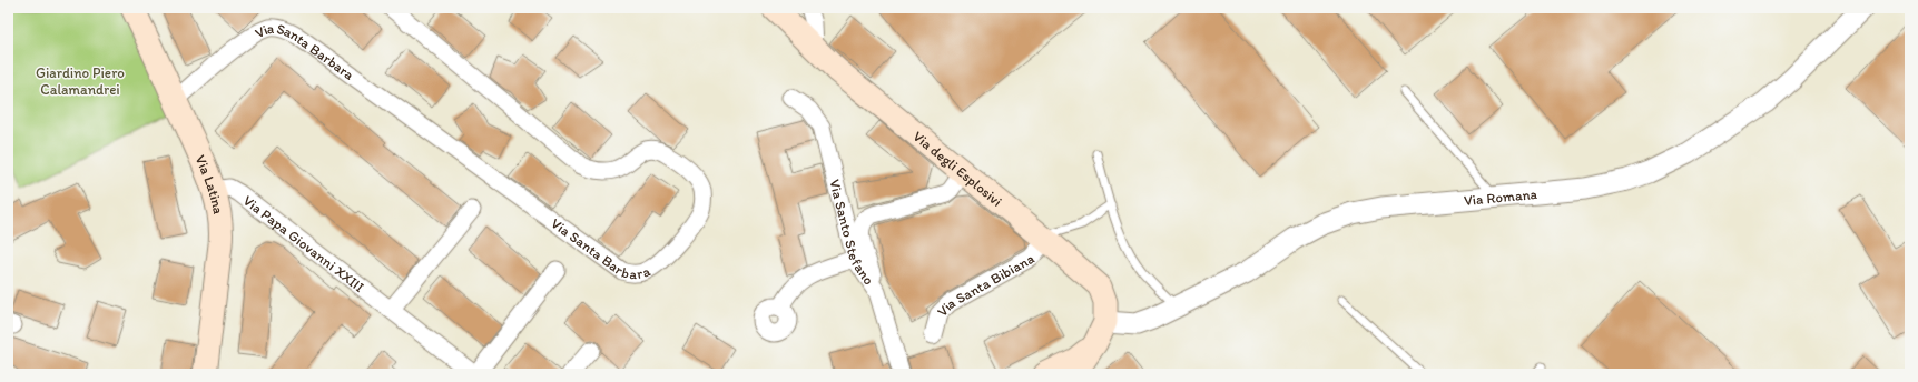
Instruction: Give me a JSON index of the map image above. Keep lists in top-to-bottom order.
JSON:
{
  "streets": {
    "main road": ["Via degli Esplosivi", "Via Latina"],
    "street": [
      "Via Santa Barbara",
      "Via Romana",
      "Via Santo Stefano",
      "Via Papa Giovanni XXIII",
      "Via Santa Bibiana"
    ]
  },
  "crossings": [
    ["Via Santa Barbara", "Via Latina"],
    ["Via degli Esplosivi", "Via Romana"],
    ["Via degli Esplosivi", "Via Santa Bibiana"],
    ["Via Latina", "Via Papa Giovanni XXIII"]
  ],
  "parks": ["Giardino Piero Calamandrei"]
}
